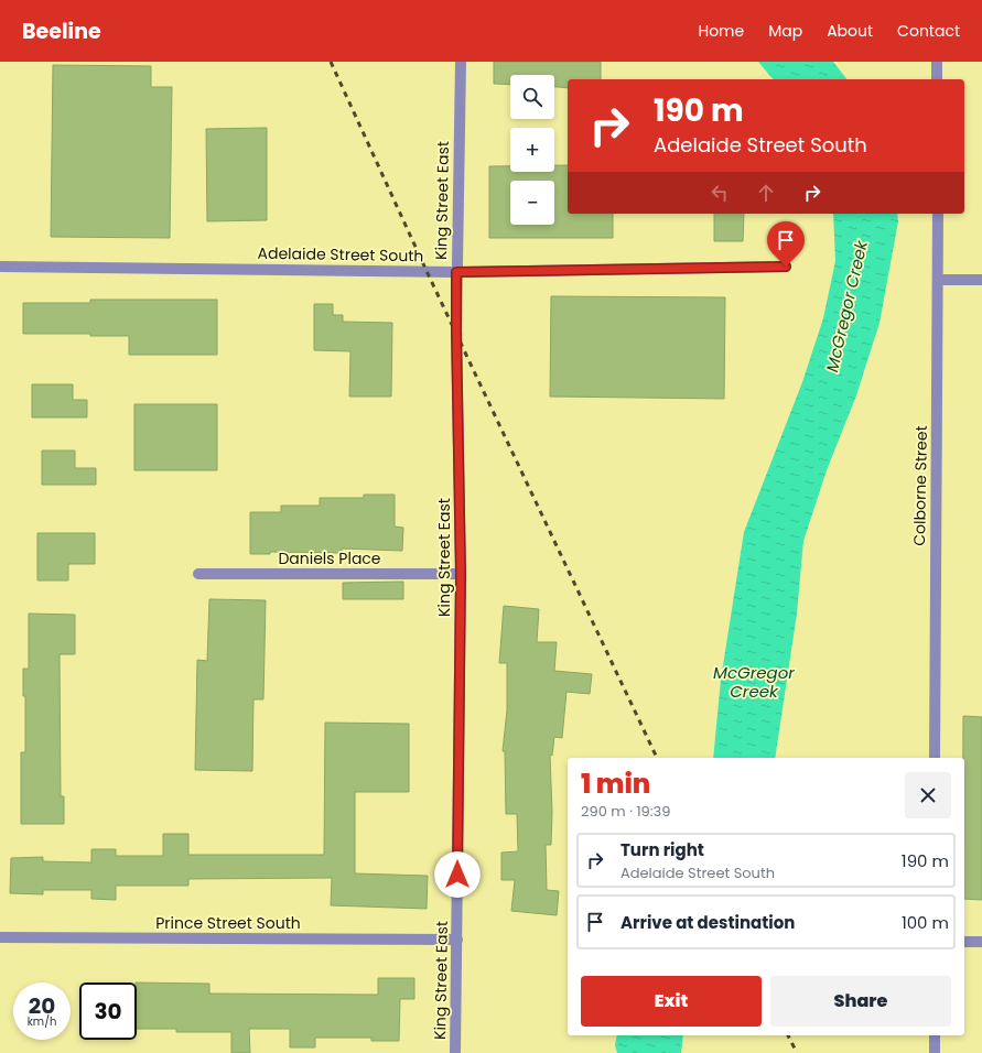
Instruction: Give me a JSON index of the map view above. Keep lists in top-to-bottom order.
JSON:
{
  "streets": {
    "street": [
      "King Street East",
      "Adelaide Street South",
      "Colborne Street",
      "Daniels Place",
      "Prince Street South"
    ]
  },
  "crossings": [
    ["King Street East", "Adelaide Street South"],
    ["King Street East", "Daniels Place"],
    ["King Street East", "Prince Street South"]
  ],
  "water": ["McGregor Creek"],
  "page": {
    "header": "Beeline",
    "nav": [
      "Home",
      "Map",
      "About",
      "Contact"
    ],
    "map_buttons": ["+", "−"],
    "turn": ["190 m", "Adelaide Street South"],
    "heading": ["1 min", "290 m · 19:39"],
    "list": [
      {
        "name": "Turn right",
        "note": "Adelaide Street South",
        "value": "190 m"
      },
      {
        "name": "Arrive at destination",
        "value": "100 m"
      }
    ],
    "buttons": ["Exit", "Share"],
    "speed": "20 km/h",
    "limit": "30"
  }
}
